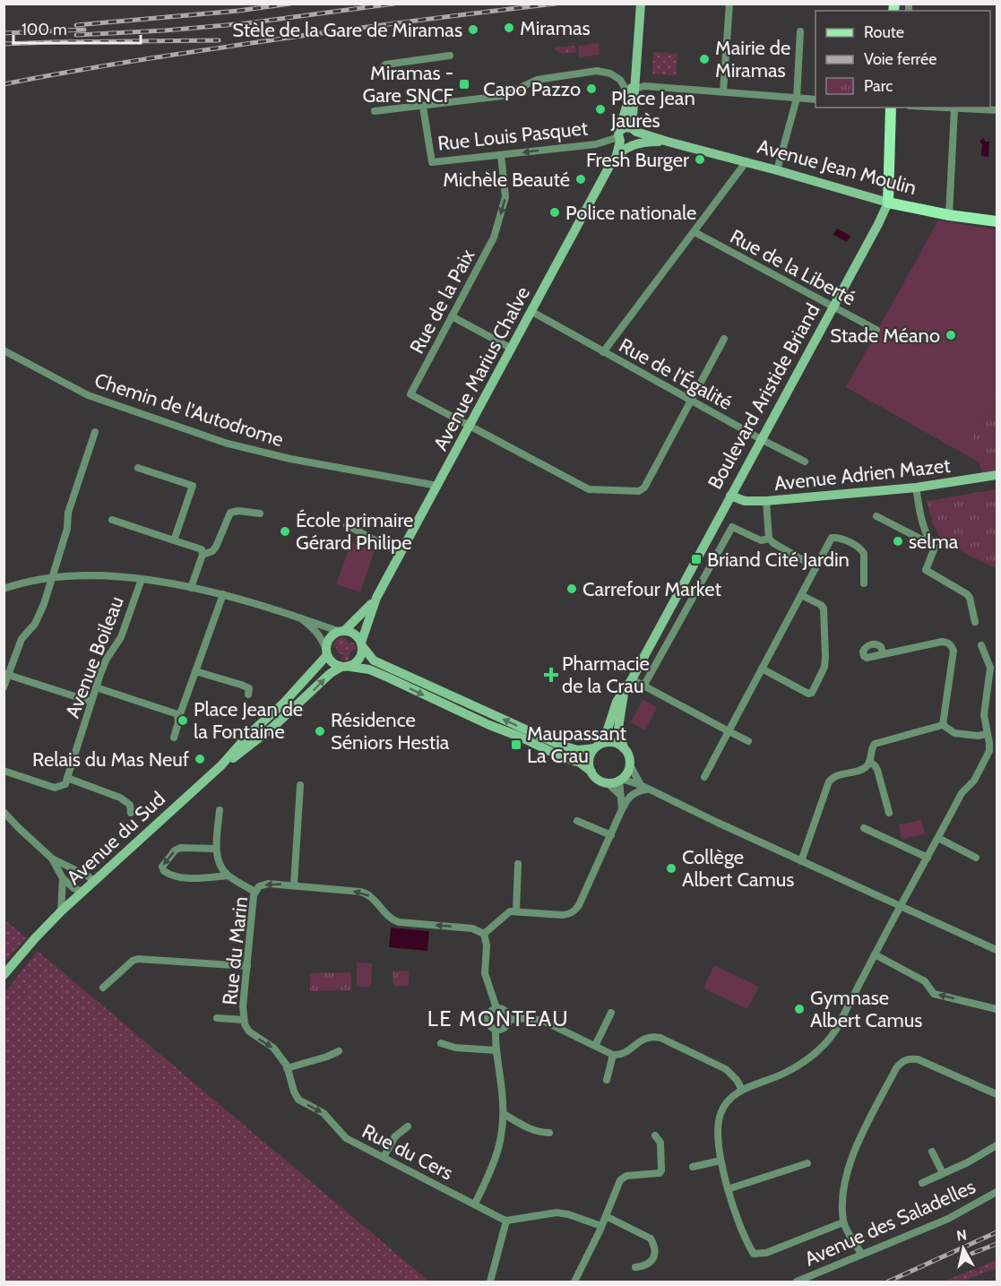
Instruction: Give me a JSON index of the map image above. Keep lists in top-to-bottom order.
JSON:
{
  "streets": {
    "main road": [
      "Avenue Jean Moulin",
      "Avenue Marius Chalve",
      "Boulevard Aristide Briand",
      "Avenue Adrien Mazet",
      "Avenue du Sud"
    ],
    "street": [
      "Rue Louis Pasquet",
      "Rue de la Liberté",
      "Rue de la Paix",
      "Rue de l'Égalité",
      "Chemin de l'Autodrome",
      "Avenue Boileau",
      "Rue du Marin",
      "Rue du Cers",
      "Avenue des Saladelles"
    ]
  },
  "crossings": [
    ["Rue Louis Pasquet", "Avenue Jean Moulin"],
    ["Rue Louis Pasquet", "Rue de la Paix"],
    ["Rue Louis Pasquet", "Avenue Marius Chalve"],
    ["Avenue Jean Moulin", "Avenue Marius Chalve"],
    ["Avenue Jean Moulin", "Boulevard Aristide Briand"],
    ["Rue de la Liberté", "Boulevard Aristide Briand"],
    ["Rue de la Paix", "Avenue Marius Chalve"],
    ["Avenue Marius Chalve", "Rue de l'Égalité"],
    ["Avenue Marius Chalve", "Chemin de l'Autodrome"],
    ["Avenue Marius Chalve", "Avenue du Sud"],
    ["Rue de l'Égalité", "Boulevard Aristide Briand"],
    ["Boulevard Aristide Briand", "Avenue Adrien Mazet"],
    ["Rue du Marin", "Rue du Cers"]
  ],
  "one_way": ["Rue Louis Pasquet", "Rue de la Paix", "Rue du Cers"],
  "districts": ["LE MONTEAU"],
  "places": {
    "other": [
      "Miramas",
      "Stèle de la Gare de Miramas",
      "Mairie de Miramas",
      "Capo Pazzo",
      "Place Jean Jaurès",
      "Fresh Burger",
      "Michèle Beauté",
      "Police nationale",
      "Stade Méano",
      "École primaire Gérard Philipe",
      "selma",
      "Carrefour Market",
      "Place Jean de la Fontaine",
      "Résidence Séniors Hestia",
      "Relais du Mas Neuf",
      "Collège Albert Camus",
      "Gymnase Albert Camus"
    ],
    "transit": ["Miramas - Gare SNCF", "Briand Cité Jardin", "Maupassant La Crau"],
    "health": ["Pharmacie de la Crau"]
  },
  "legend": ["Route", "Voie ferrée", "Parc"],
  "scale_bar": "100 m",
  "north": "top"
}
